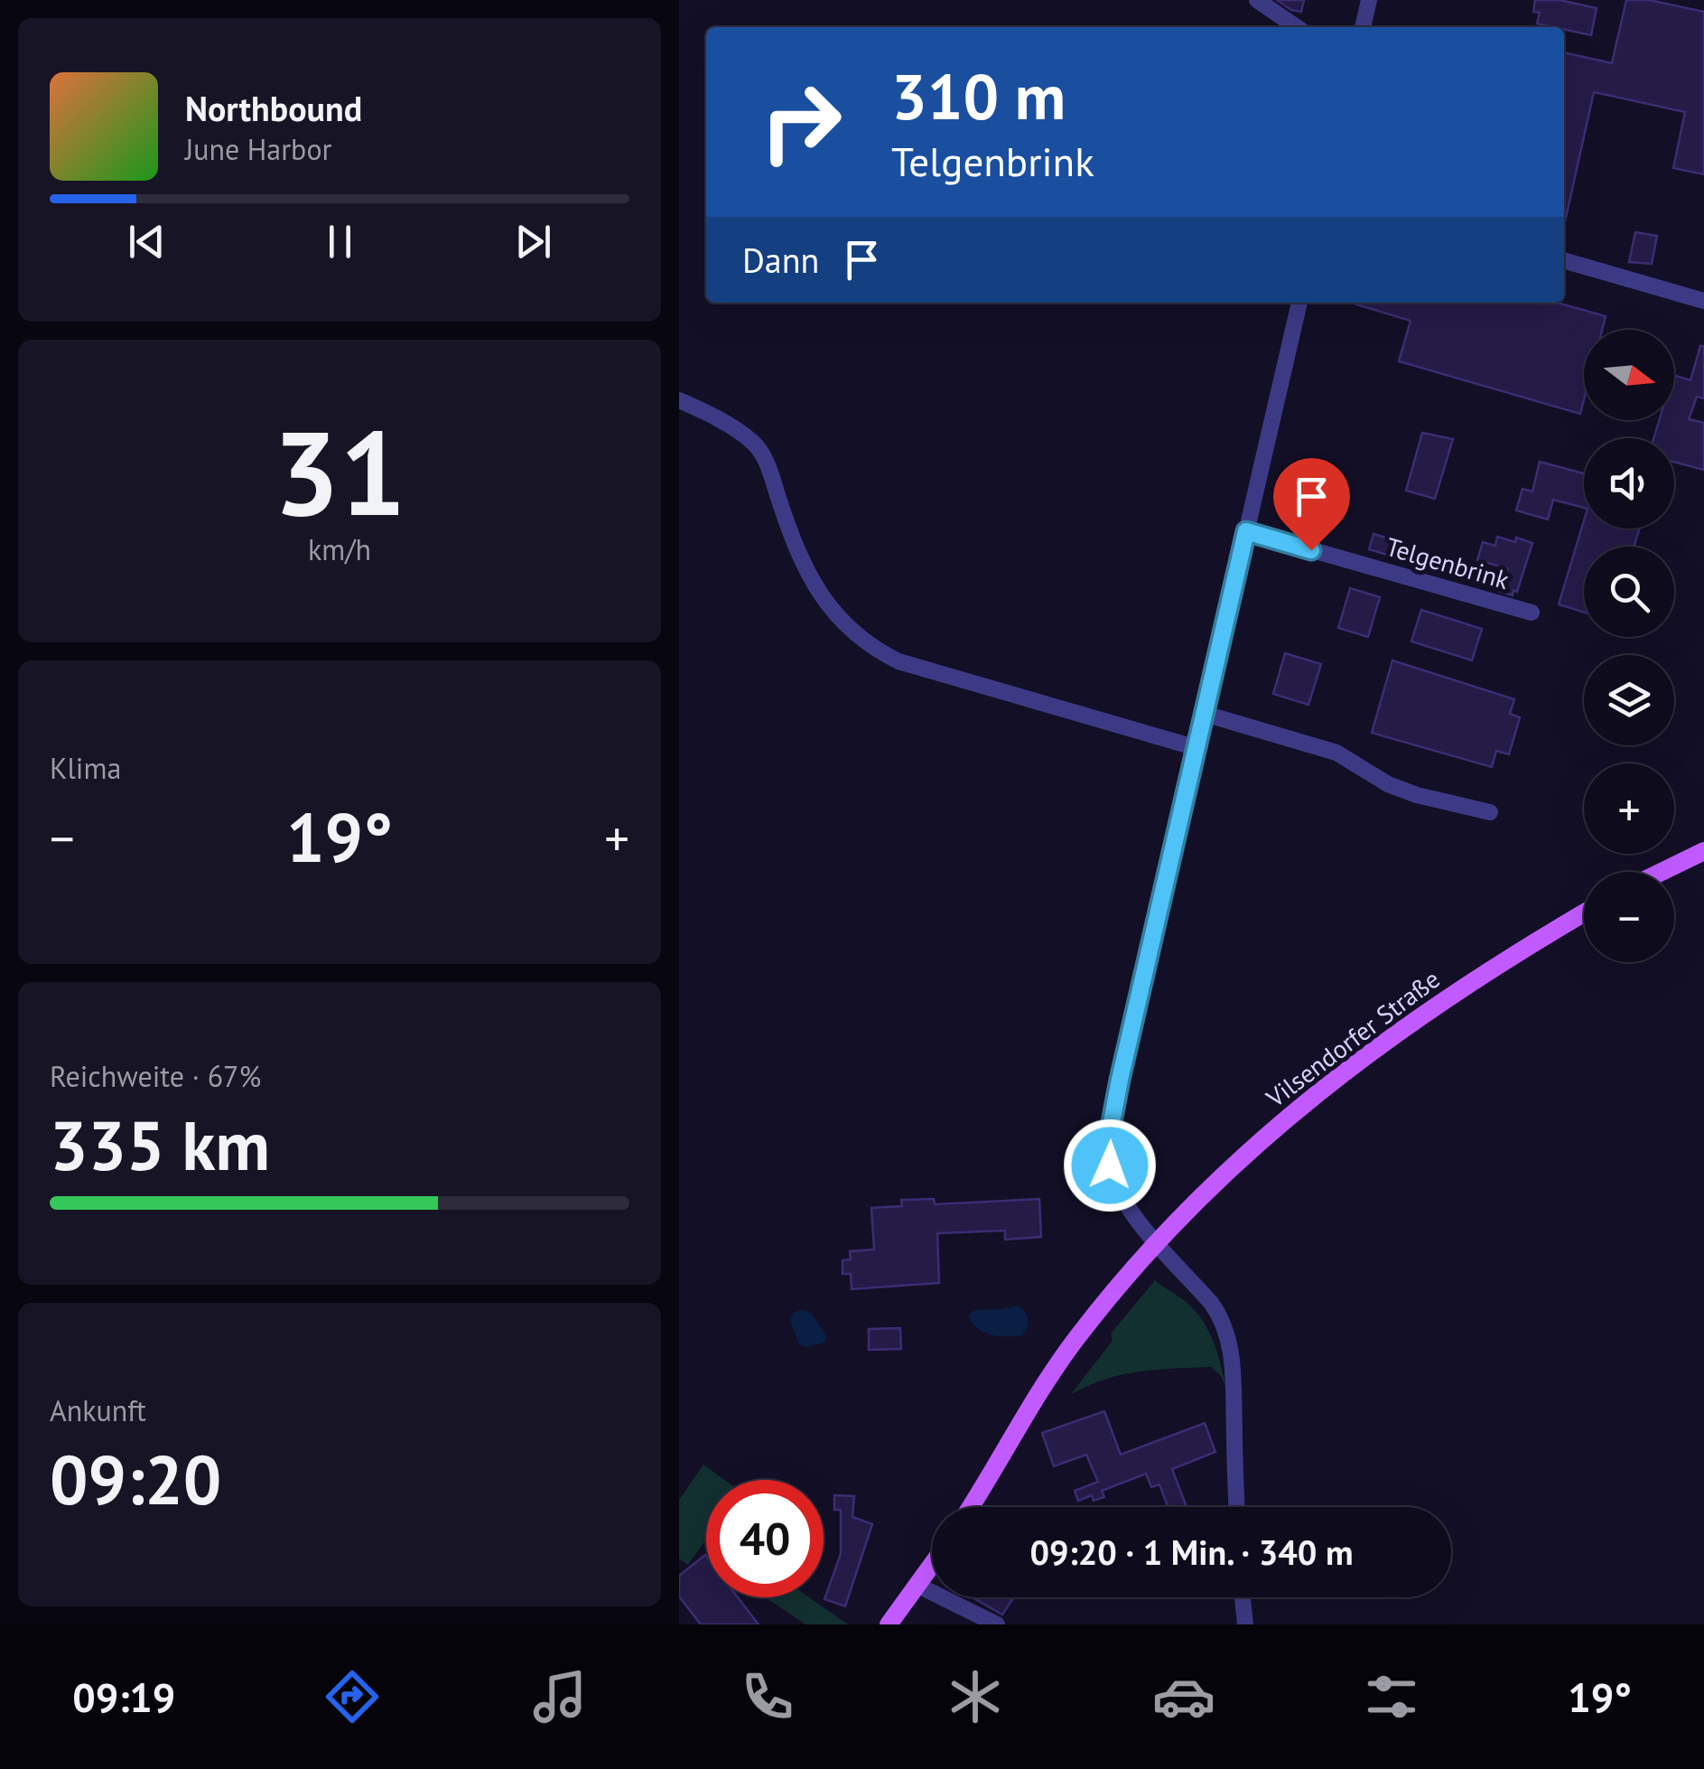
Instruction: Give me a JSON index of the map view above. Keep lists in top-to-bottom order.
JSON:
{
  "streets": {
    "main road": ["Vilsendorfer Straße"],
    "street": ["Telgenbrink"]
  },
  "north": "right",
  "page": {
    "turn": ["310 m", "Telgenbrink"],
    "song": ["Northbound", "June Harbor"],
    "then": "Dann",
    "map_buttons": ["+", "−"],
    "tile": [
      ["31", "km/h"],
      "Klima",
      ["Reichweite · 67%", "335 km"],
      ["Ankunft", "09:20"]
    ],
    "heat": ["−", "19°", "+"],
    "limit": "40",
    "trip": "09:20 · 1 Min. · 340 m",
    "tabs": ["09:19", "19°"]
  }
}
